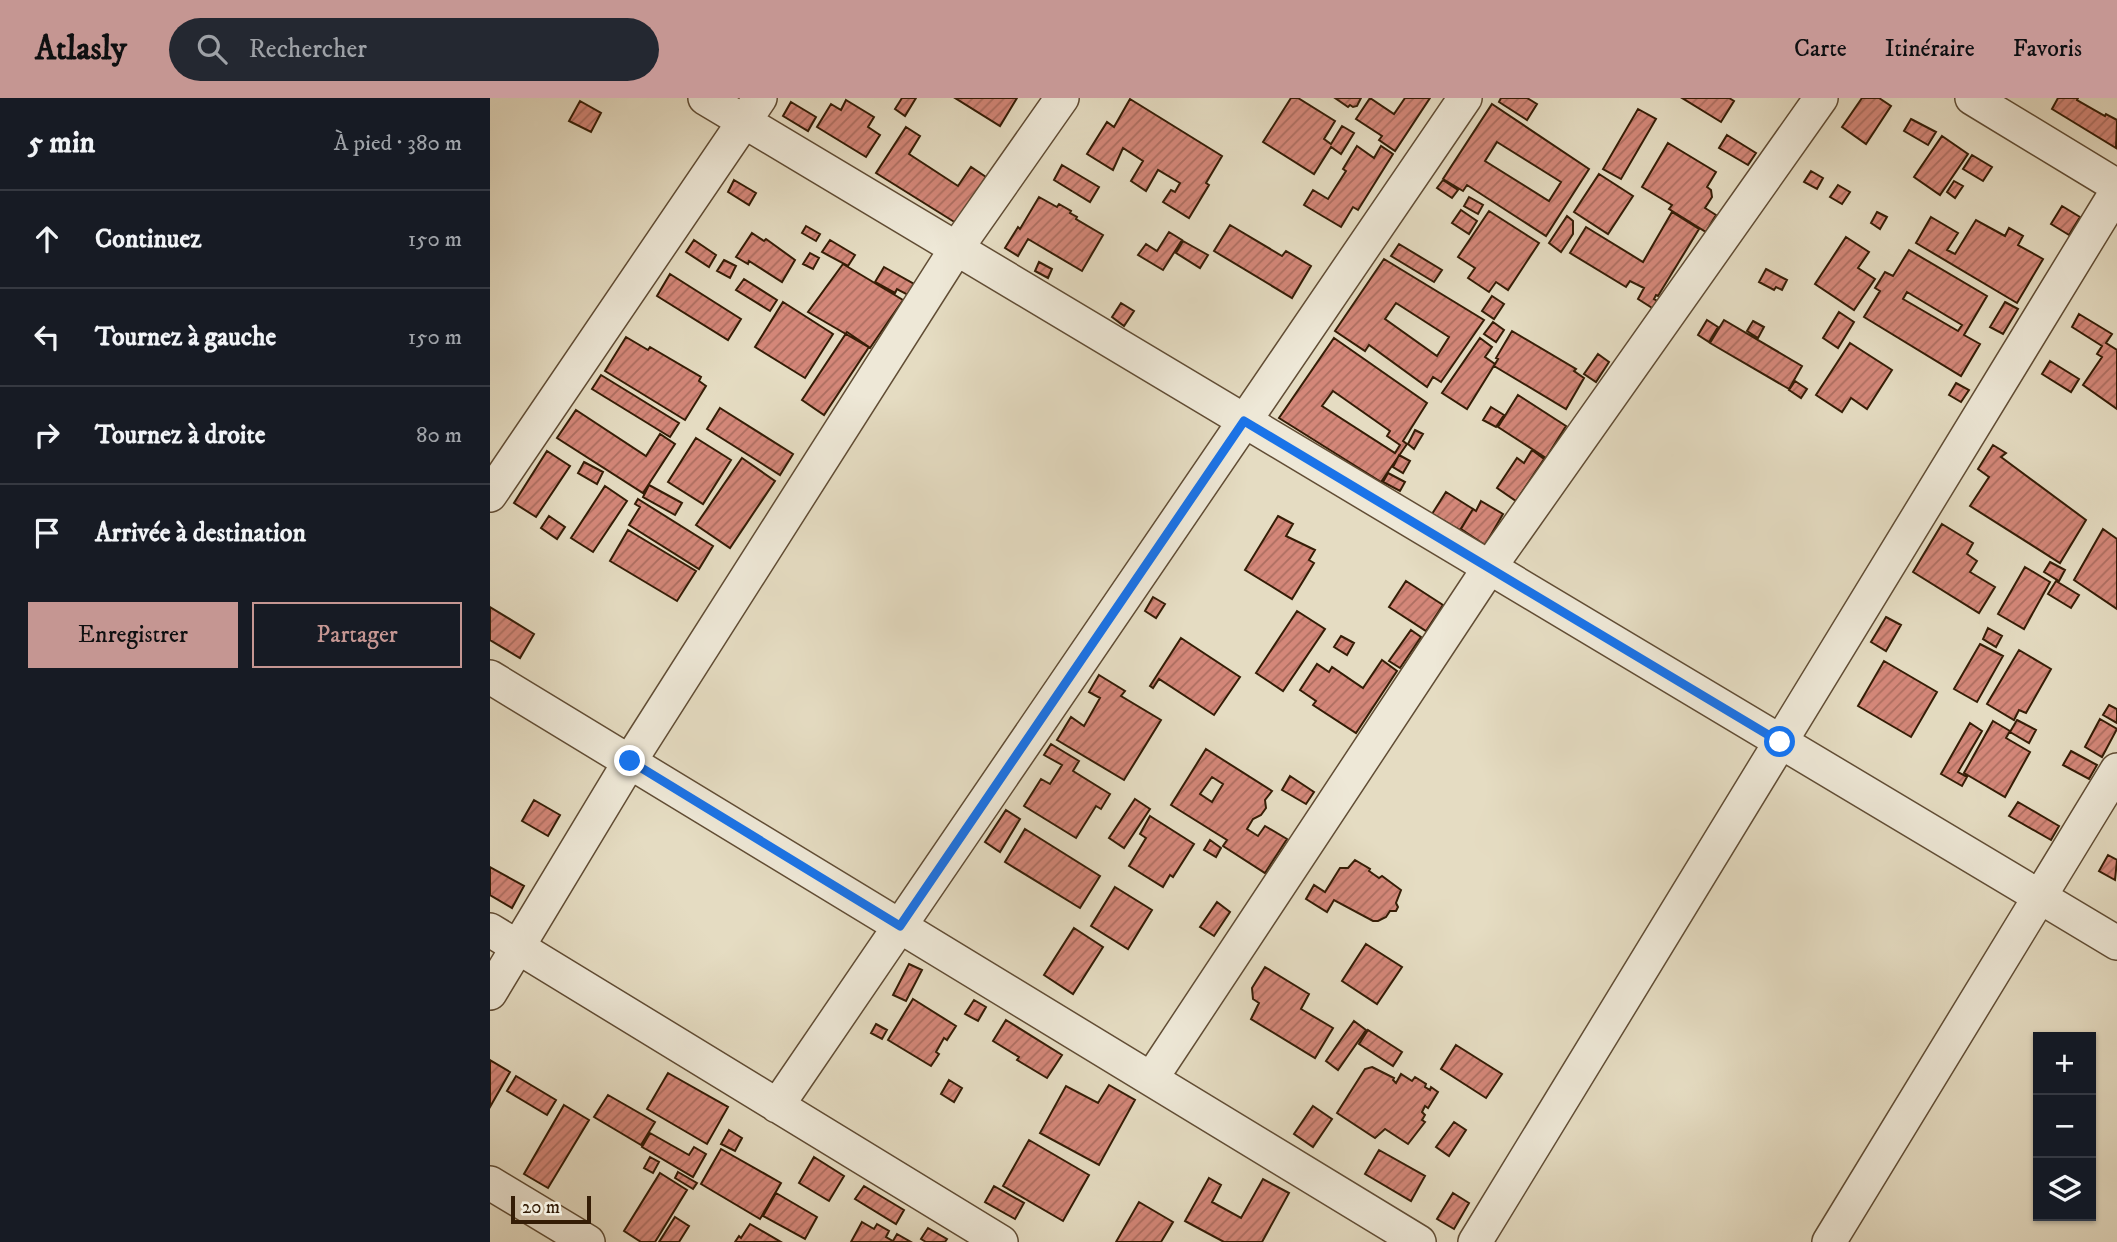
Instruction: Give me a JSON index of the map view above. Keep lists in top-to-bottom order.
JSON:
{
  "scale_bar": "20 m",
  "page": {
    "header": "Atlasly",
    "search": "Rechercher",
    "nav": ["Carte", "Itinéraire", "Favoris"],
    "heading": ["5 min", "À pied · 380 m"],
    "list": [
      ["Continuez", "150 m"],
      ["Tournez à gauche", "150 m"],
      ["Tournez à droite", "80 m"],
      "Arrivée à destination"
    ],
    "buttons": ["Enregistrer", "Partager"],
    "map_buttons": ["+", "−"],
    "scale": "20 m"
  }
}
